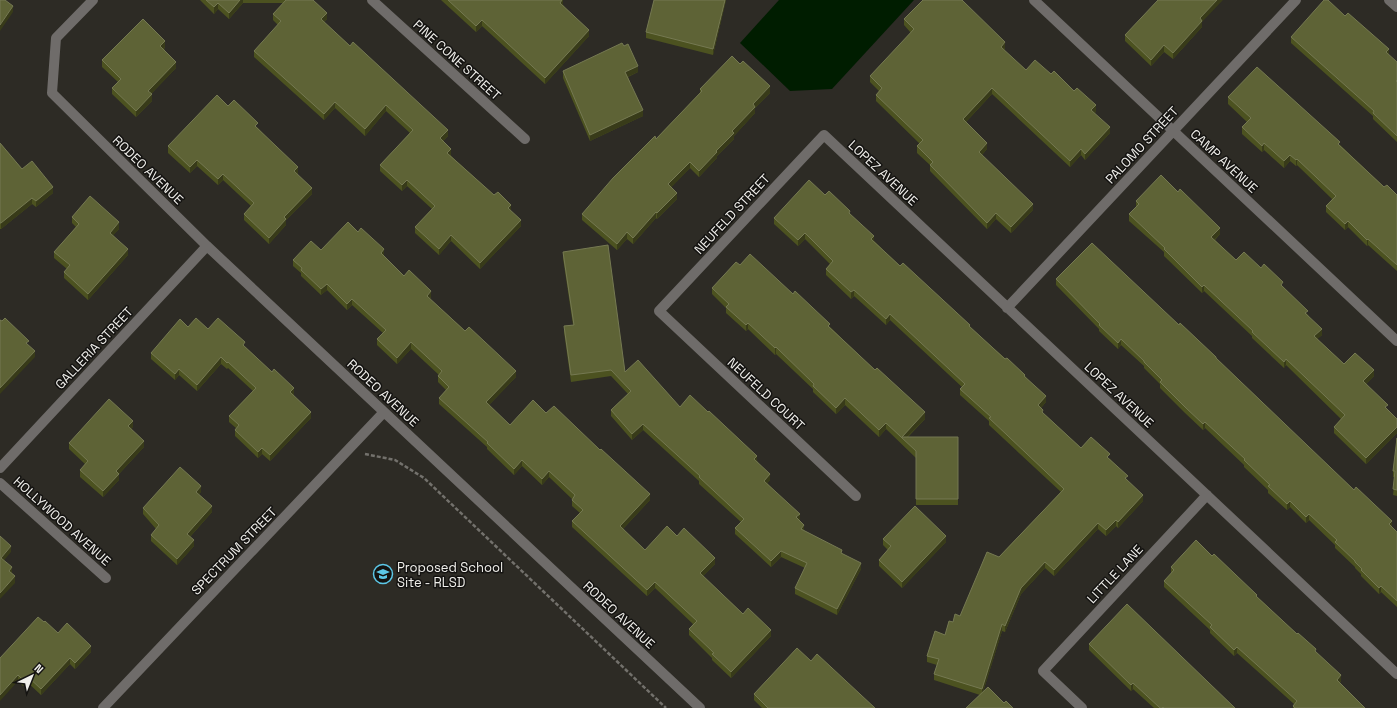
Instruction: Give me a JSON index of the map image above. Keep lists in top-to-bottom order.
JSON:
{
  "streets": {
    "street": [
      "PINE CONE STREET",
      "PALOMO STREET",
      "CAMP AVENUE",
      "RODEO AVENUE",
      "LOPEZ AVENUE",
      "NEUFELD STREET",
      "GALLERIA STREET",
      "NEUFELD COURT",
      "HOLLYWOOD AVENUE",
      "SPECTRUM STREET",
      "LITTLE LANE"
    ]
  },
  "crossings": [
    ["PALOMO STREET", "CAMP AVENUE"],
    ["PALOMO STREET", "LOPEZ AVENUE"],
    ["RODEO AVENUE", "GALLERIA STREET"],
    ["RODEO AVENUE", "SPECTRUM STREET"],
    ["LOPEZ AVENUE", "NEUFELD STREET"],
    ["LOPEZ AVENUE", "LITTLE LANE"],
    ["NEUFELD STREET", "NEUFELD COURT"]
  ],
  "places": {
    "school or university": ["Proposed School Site - RLSD"]
  },
  "north": "top right"
}
